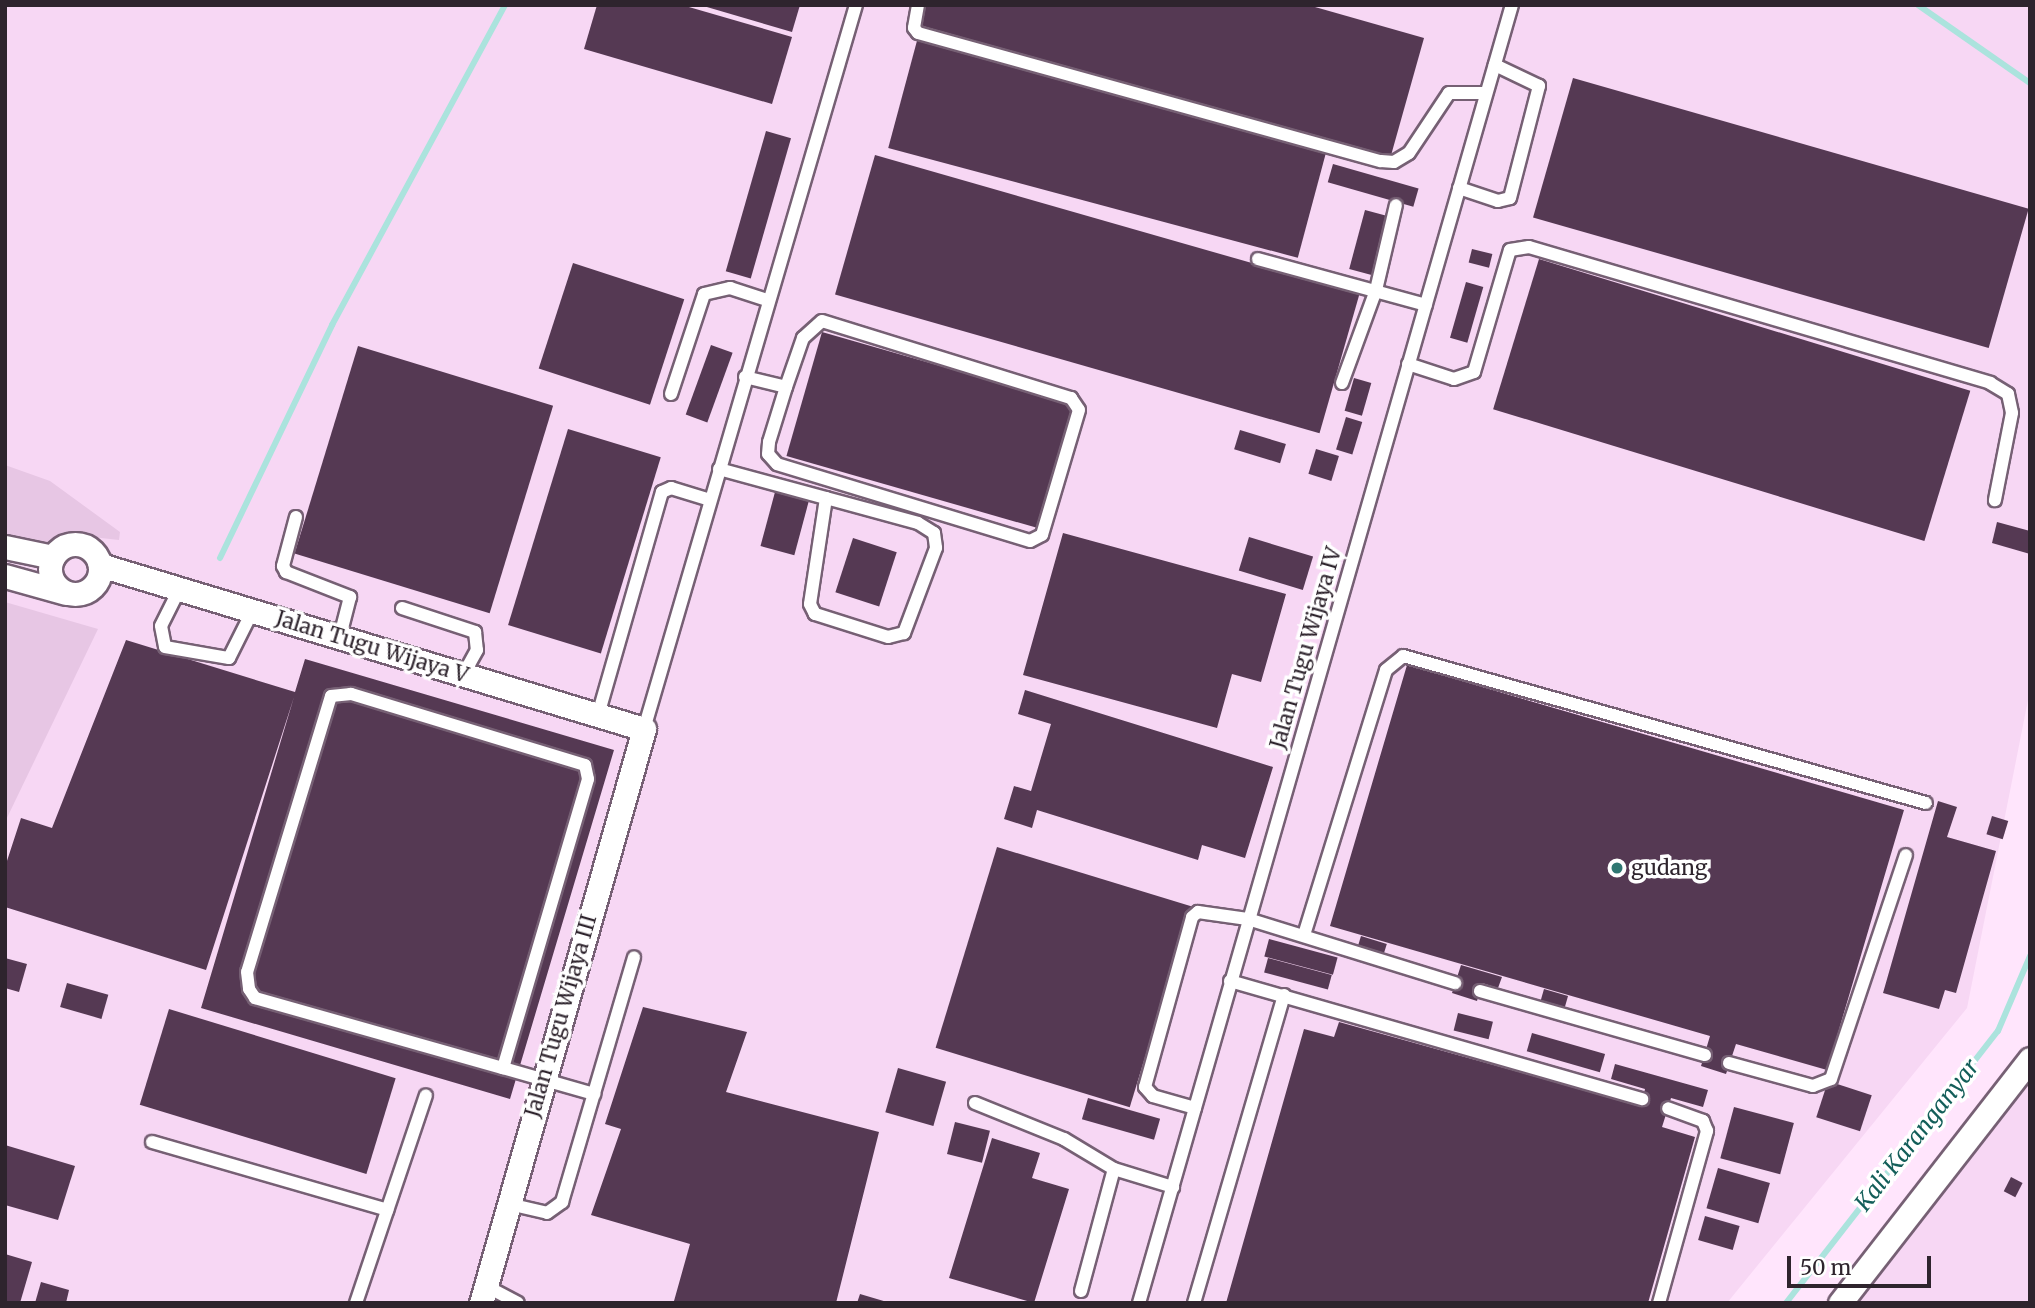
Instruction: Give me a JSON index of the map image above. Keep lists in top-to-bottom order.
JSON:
{
  "streets": {
    "street": ["Jalan Tugu Wijaya V", "Jalan Tugu Wijaya III"],
    "lane": ["Jalan Tugu Wijaya IV"]
  },
  "crossings": [
    ["Jalan Tugu Wijaya V", "Jalan Tugu Wijaya III"]
  ],
  "water": ["Kali Karanganyar"],
  "places": ["gudang"],
  "scale_bar": "50 m"
}
